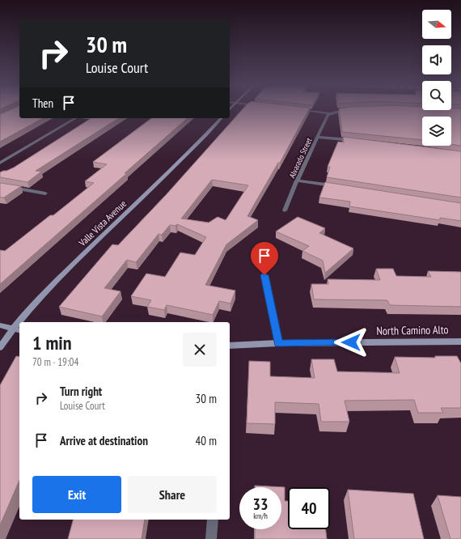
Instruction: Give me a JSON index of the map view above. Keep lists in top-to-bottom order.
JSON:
{
  "streets": {
    "street": ["Alvarado Street", "Valle Vista Avenue", "North Camino Alto"]
  },
  "north": "right",
  "page": {
    "turn": ["30 m", "Louise Court"],
    "then": "Then",
    "heading": ["1 min", "70 m · 19:04"],
    "list": [
      {
        "name": "Turn right",
        "note": "Louise Court",
        "value": "30 m"
      },
      {
        "name": "Arrive at destination",
        "value": "40 m"
      }
    ],
    "buttons": ["Exit", "Share"],
    "speed": "33 km/h",
    "limit": "40"
  }
}
